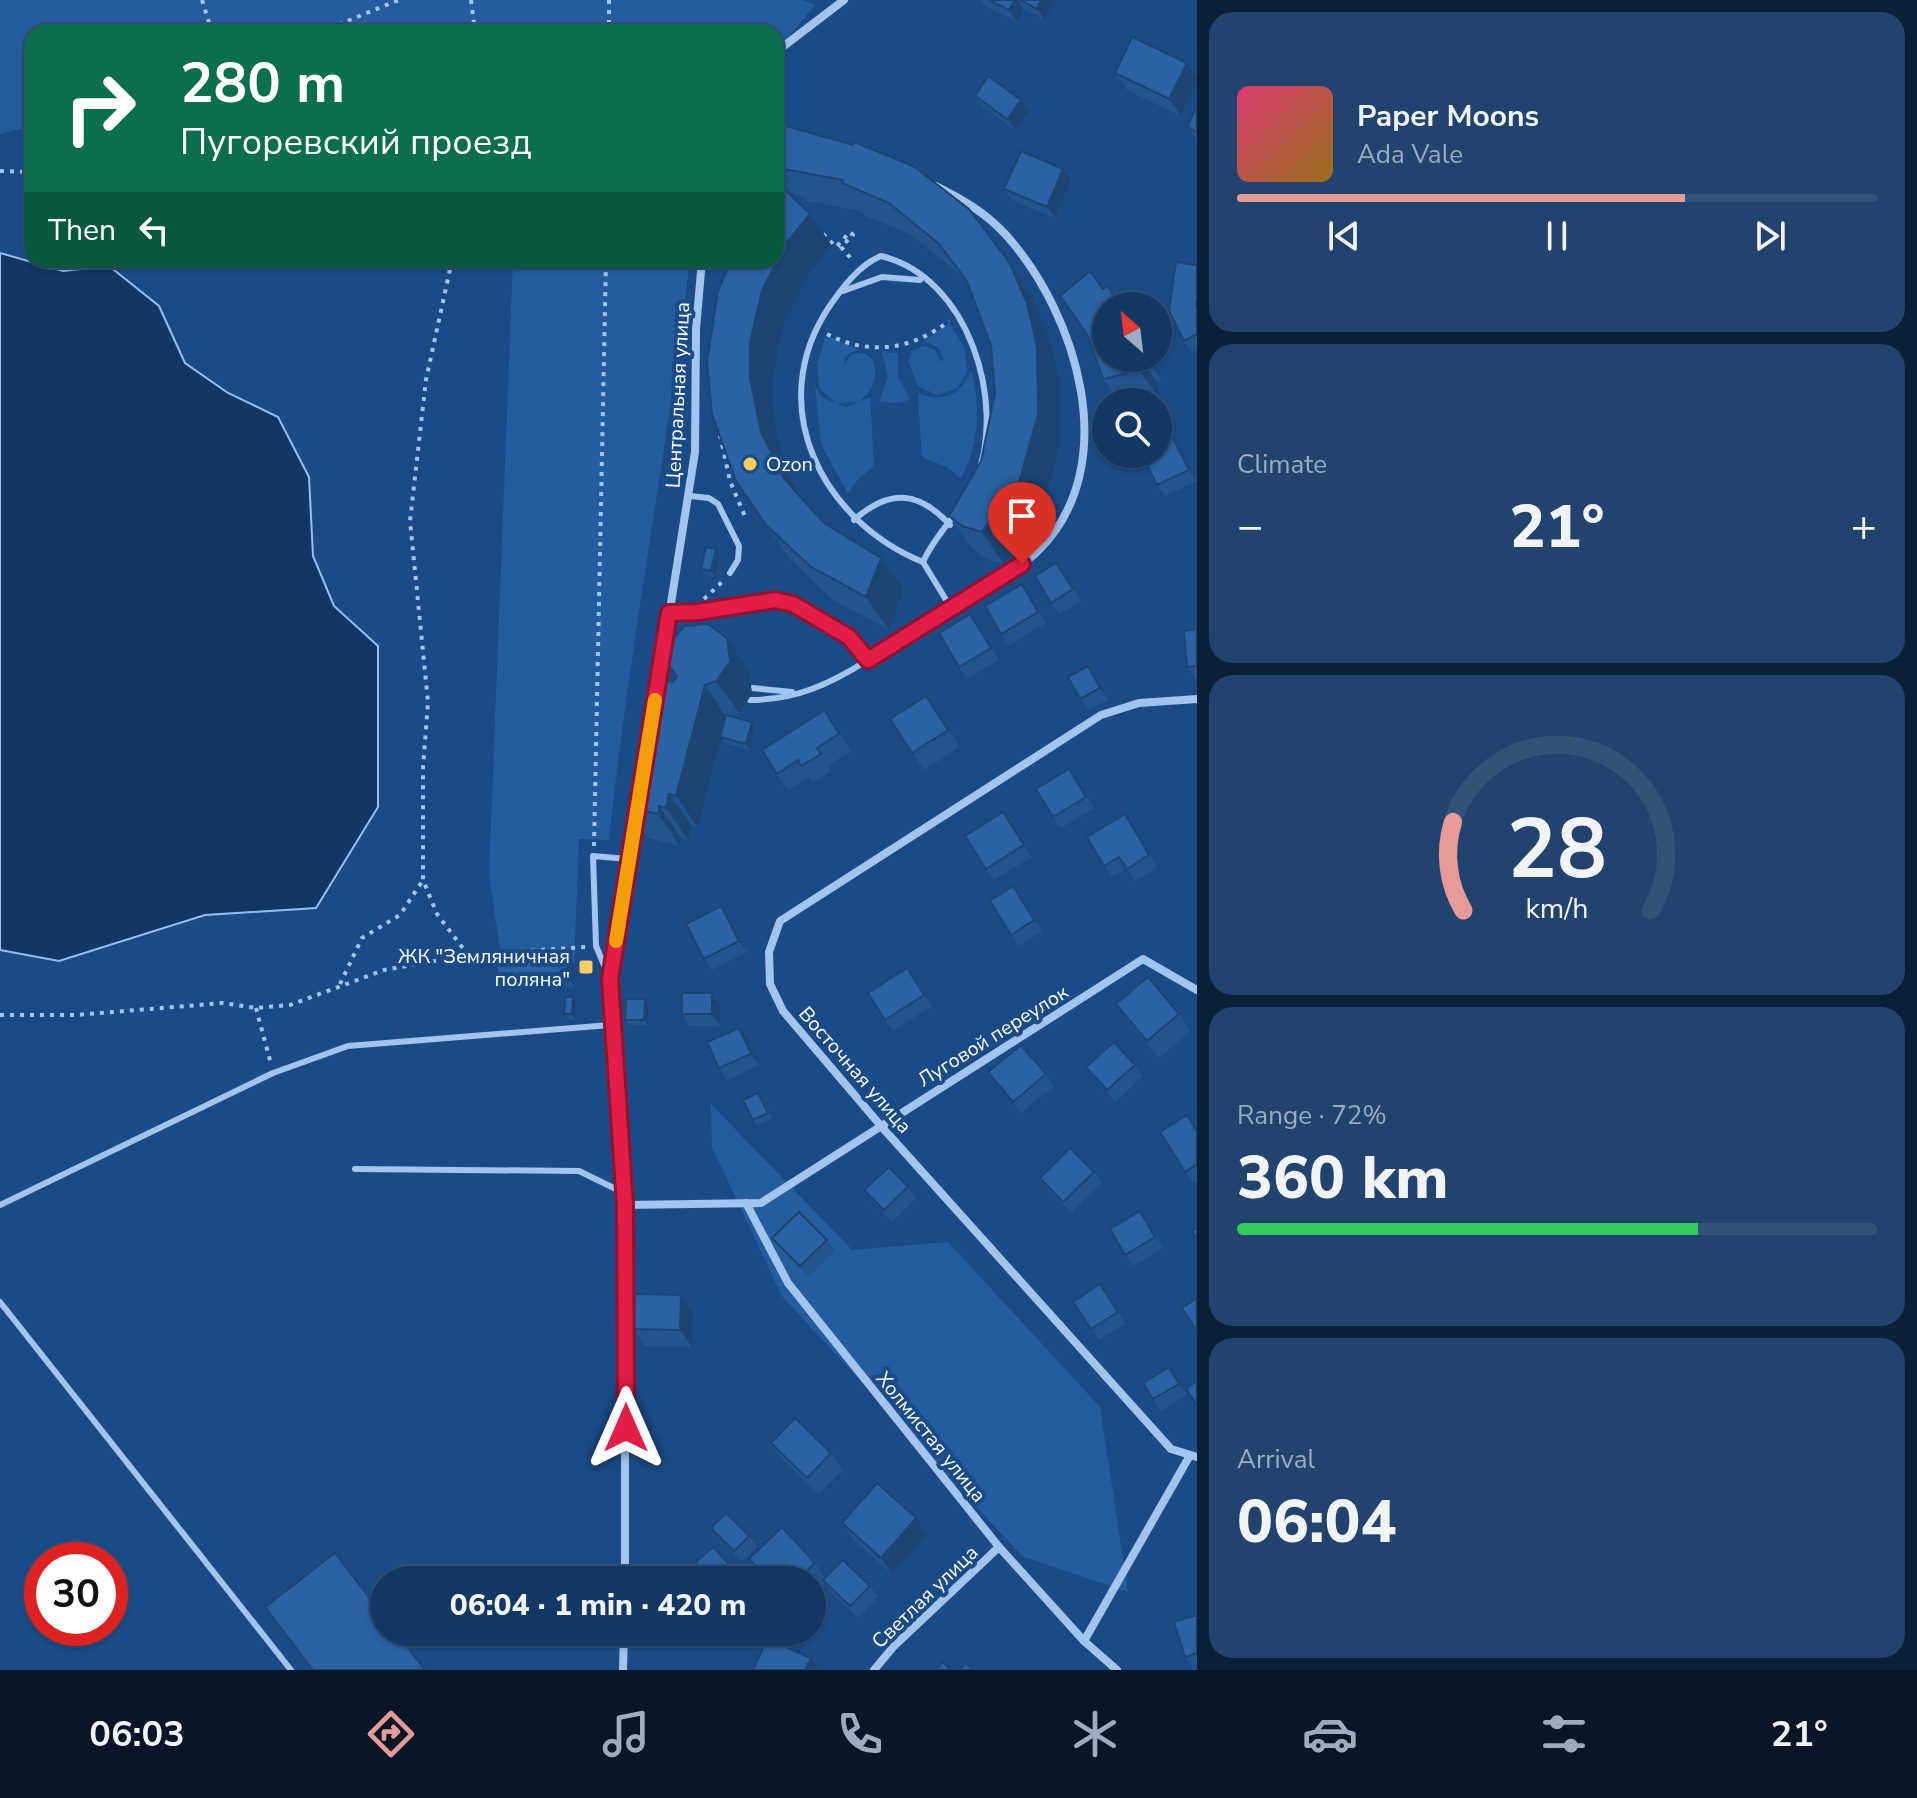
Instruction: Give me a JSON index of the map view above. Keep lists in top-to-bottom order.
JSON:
{
  "streets": {
    "street": [
      "Центральная улица",
      "Луговой переулок",
      "Восточная улица",
      "Холмистая улица",
      "Светлая улица"
    ]
  },
  "crossings": [
    ["Луговой переулок", "Восточная улица"],
    ["Луговой переулок", "Холмистая улица"],
    ["Холмистая улица", "Светлая улица"]
  ],
  "places": {
    "other": ["Ozon"],
    "transit": ["ЖК \"Земляничная поляна\""]
  },
  "north": "top left",
  "page": {
    "turn": ["280 m", "Пугоревский проезд"],
    "song": ["Paper Moons", "Ada Vale"],
    "then": "Then",
    "tile": [
      "Climate",
      ["Range · 72%", "360 km"],
      ["Arrival", "06:04"]
    ],
    "heat": ["−", "21°", "+"],
    "limit": "30",
    "trip": "06:04 · 1 min · 420 m",
    "tabs": ["06:03", "21°"],
    "gauge": ["28", "km/h"]
  }
}
